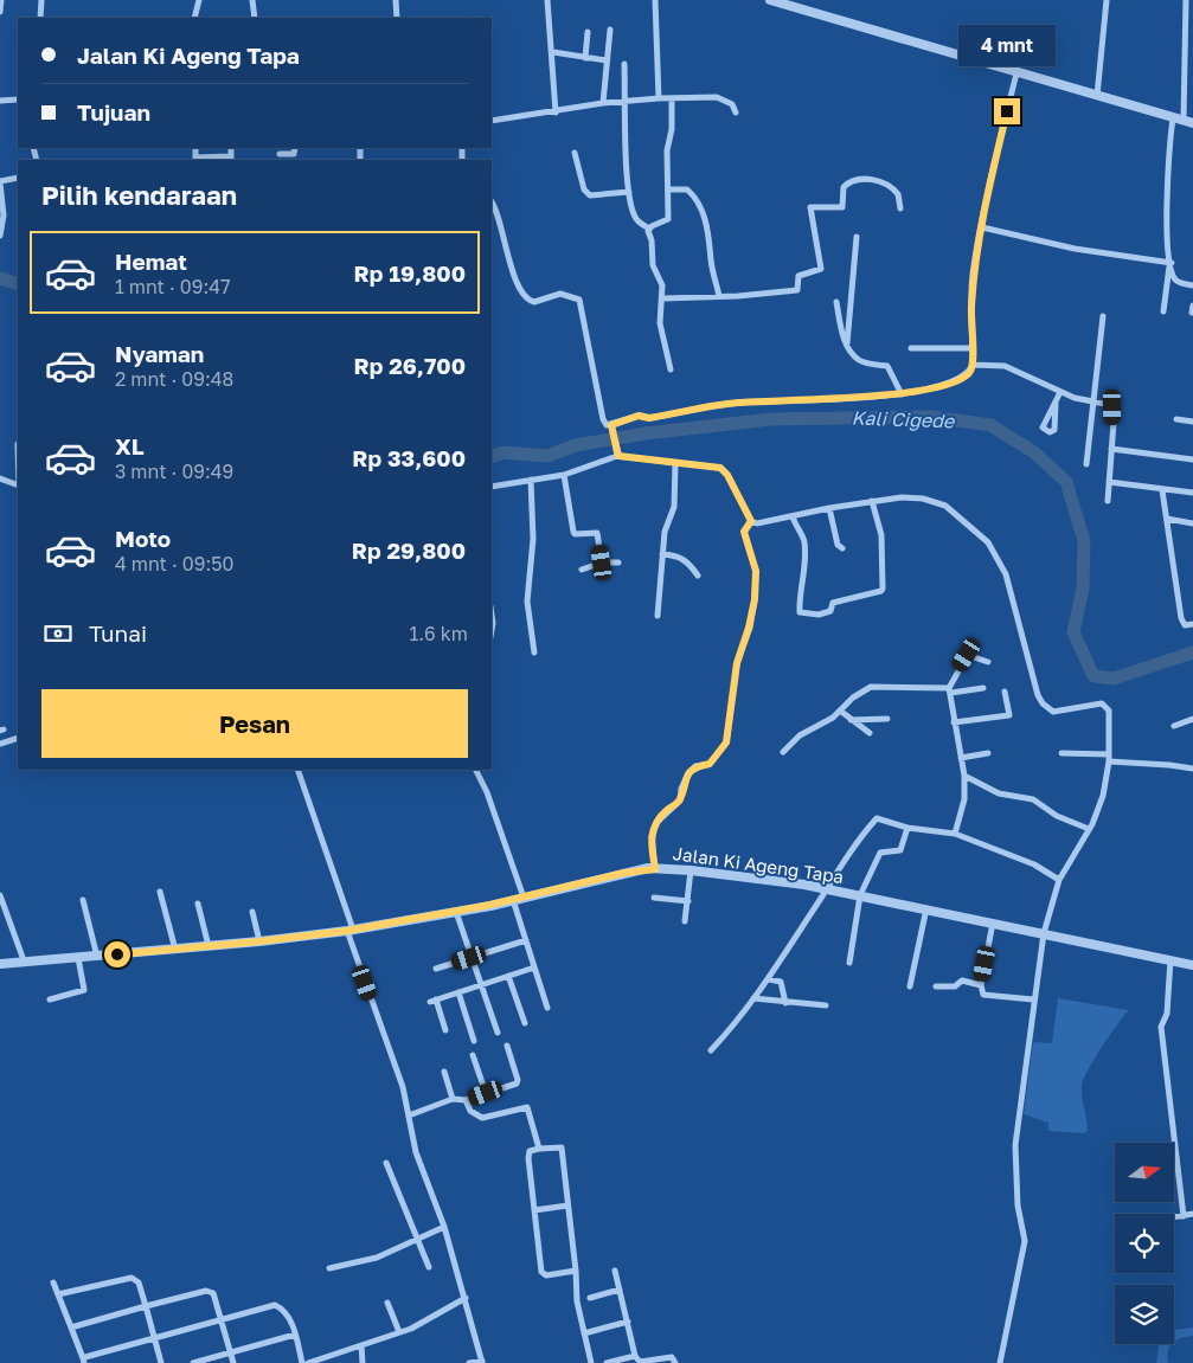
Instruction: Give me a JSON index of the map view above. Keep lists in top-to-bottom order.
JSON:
{
  "streets": {
    "street": ["Jalan Ki Ageng Tapa"]
  },
  "water": ["Kali Cigede"],
  "north": "right",
  "page": {
    "banner": ["Jalan Ki Ageng Tapa", "Tujuan"],
    "bubble": "4 mnt",
    "heading": "Pilih kendaraan",
    "list": [
      {
        "name": "Hemat",
        "note": "1 mnt · 09:47",
        "value": "Rp 19,800"
      },
      {
        "name": "Nyaman",
        "note": "2 mnt · 09:48",
        "value": "Rp 26,700"
      },
      {
        "name": "XL",
        "note": "3 mnt · 09:49",
        "value": "Rp 33,600"
      },
      {
        "name": "Moto",
        "note": "4 mnt · 09:50",
        "value": "Rp 29,800"
      }
    ],
    "pay": ["Tunai", "1.6 km"],
    "buttons": "Pesan"
  }
}
